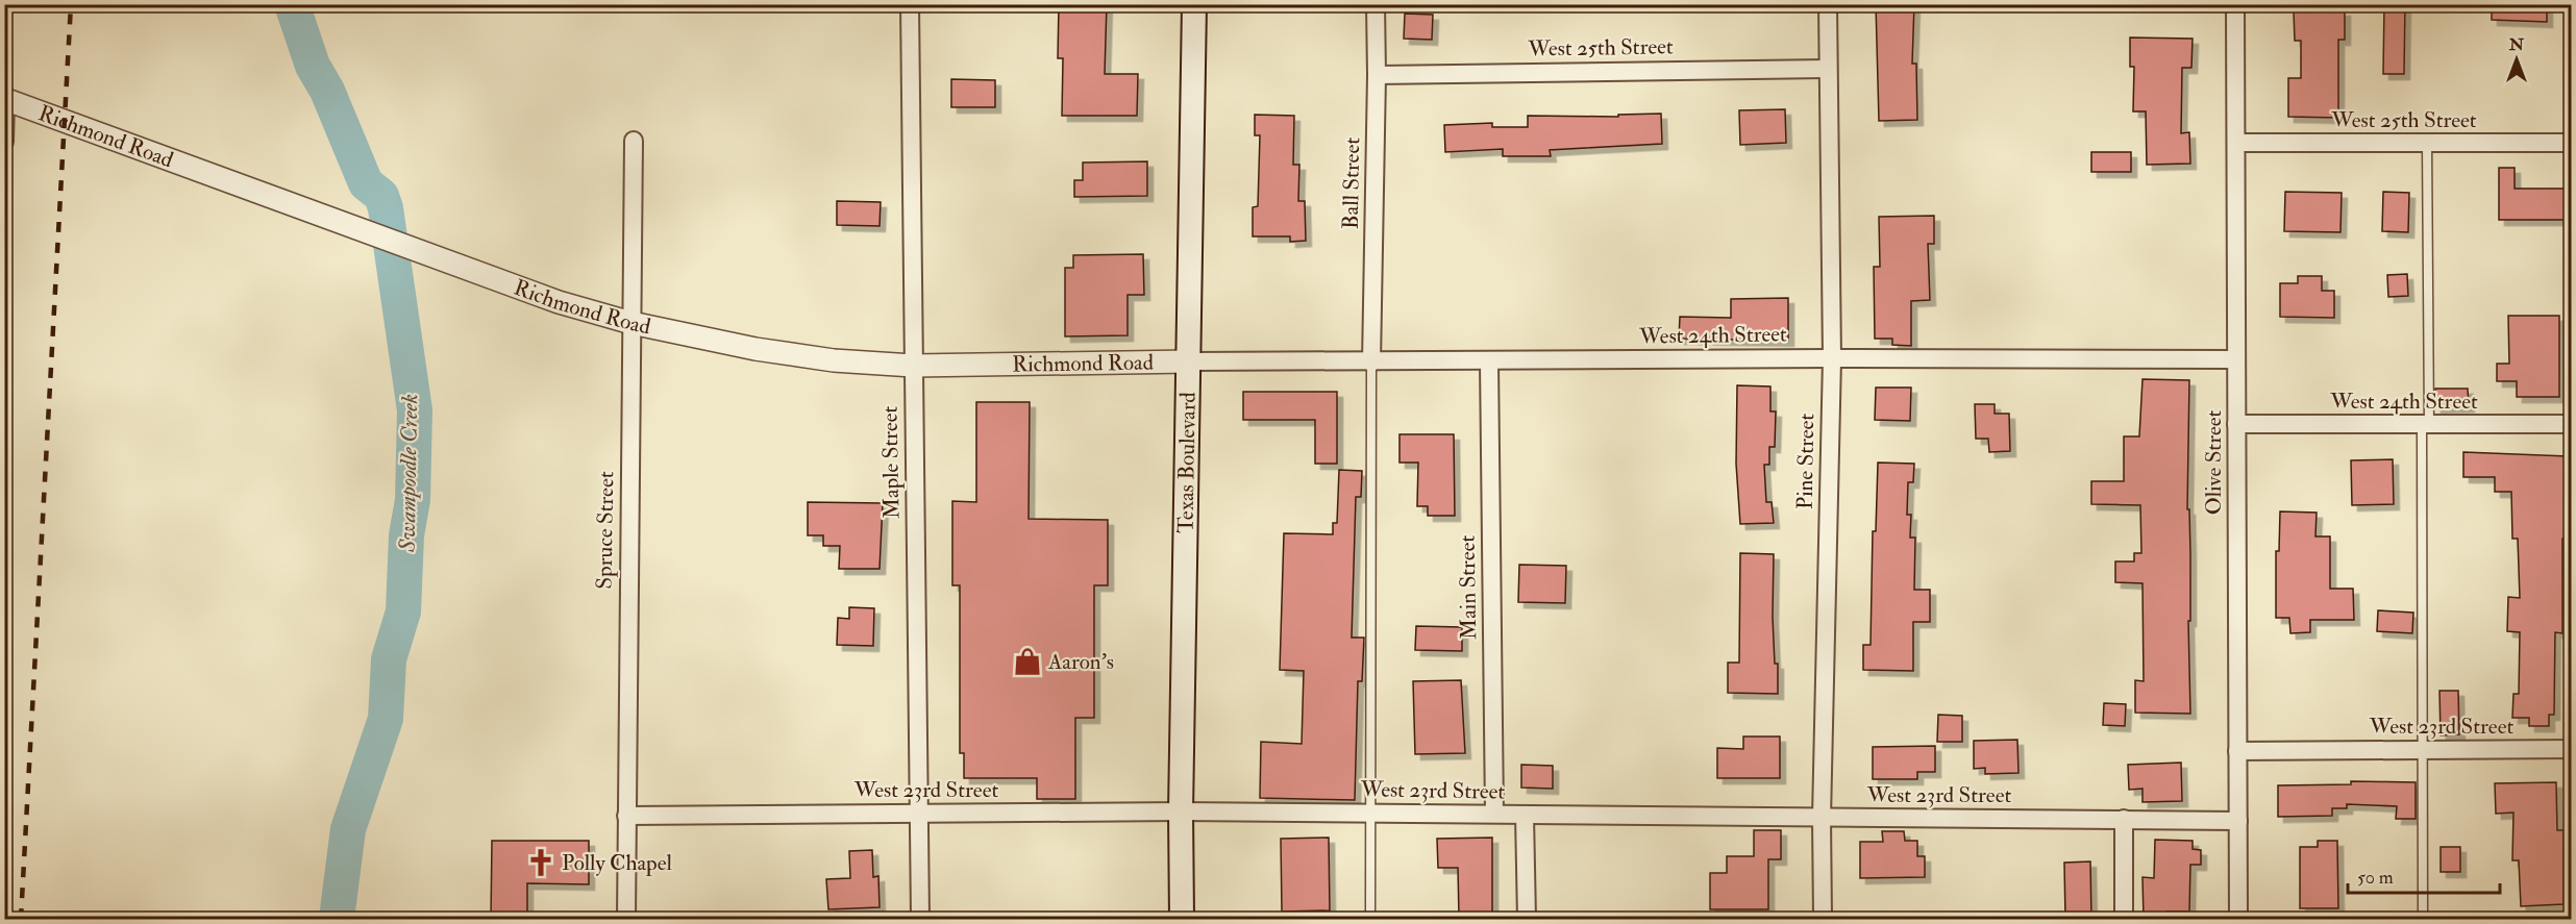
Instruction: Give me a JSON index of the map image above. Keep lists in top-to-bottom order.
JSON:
{
  "streets": {
    "main road": ["Texas Boulevard"],
    "street": [
      "West 25th Street",
      "Richmond Road",
      "Ball Street",
      "West 24th Street",
      "Pine Street",
      "Maple Street",
      "Olive Street",
      "Spruce Street",
      "Main Street",
      "West 23rd Street"
    ]
  },
  "crossings": [
    ["West 25th Street", "Ball Street"],
    ["West 25th Street", "Pine Street"],
    ["West 25th Street", "Olive Street"],
    ["Richmond Road", "West 24th Street"],
    ["Richmond Road", "Maple Street"],
    ["Richmond Road", "Texas Boulevard"],
    ["Richmond Road", "Spruce Street"],
    ["Ball Street", "West 24th Street"],
    ["West 24th Street", "Pine Street"],
    ["West 24th Street", "Texas Boulevard"],
    ["West 24th Street", "Olive Street"],
    ["West 24th Street", "Main Street"],
    ["Pine Street", "West 23rd Street"],
    ["Maple Street", "West 23rd Street"],
    ["Texas Boulevard", "West 23rd Street"],
    ["Olive Street", "West 23rd Street"],
    ["Spruce Street", "West 23rd Street"],
    ["Main Street", "West 23rd Street"]
  ],
  "water": ["Swampoodle Creek"],
  "places": {
    "shop": ["Aaron's"],
    "church": ["Polly Chapel"]
  },
  "scale_bar": "50 m",
  "north": "top"
}
